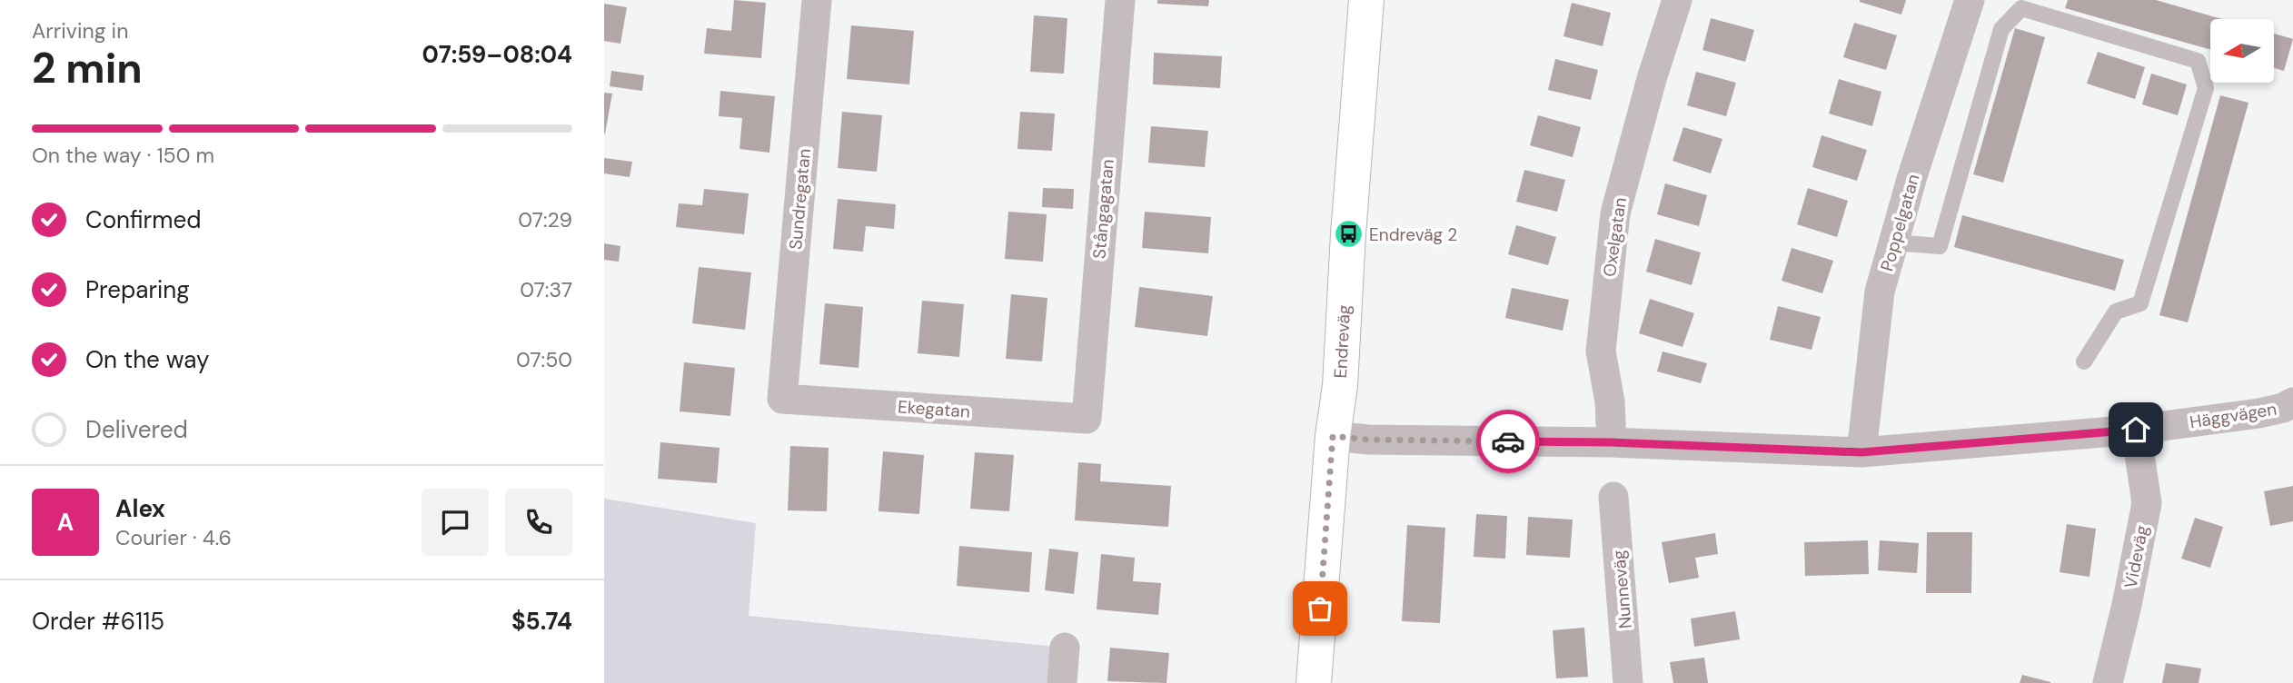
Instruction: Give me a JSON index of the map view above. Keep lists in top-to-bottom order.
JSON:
{
  "streets": {
    "main road": ["Endreväg"],
    "street": [
      "Sundregatan",
      "Stångagatan",
      "Poppelgatan",
      "Oxelgatan",
      "Ekegatan",
      "Häggvägen",
      "Videväg",
      "Nunneväg"
    ]
  },
  "crossings": [
    ["Sundregatan", "Ekegatan"],
    ["Stångagatan", "Ekegatan"],
    ["Poppelgatan", "Häggvägen"],
    ["Oxelgatan", "Häggvägen"],
    ["Endreväg", "Häggvägen"],
    ["Häggvägen", "Videväg"]
  ],
  "places": {
    "bus stop": ["Endreväg 2"]
  },
  "north": "left",
  "page": {
    "heading": ["2 min", "Arriving in", "07:59–08:04"],
    "panel": [
      "Alex",
      "Courier · 4.6",
      "Order #6115",
      "$5.74"
    ],
    "bar": "On the way · 150 m",
    "list": [
      ["Confirmed", "07:29"],
      ["Preparing", "07:37"],
      ["On the way", "07:50"],
      "Delivered"
    ],
    "round": "A"
  }
}
